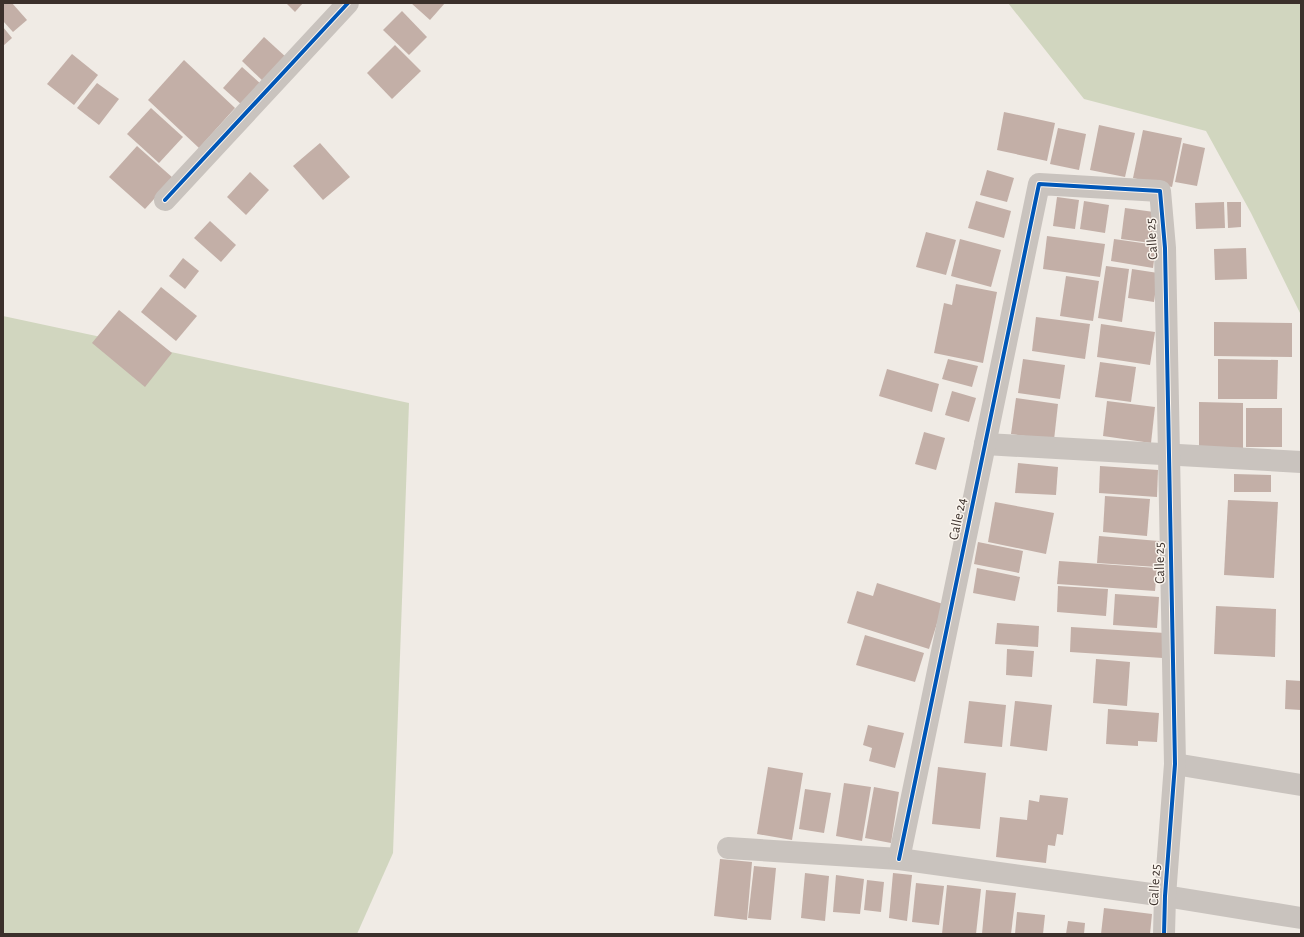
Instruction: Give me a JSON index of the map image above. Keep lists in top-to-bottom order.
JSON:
{
  "streets": {
    "street": ["Calle 25", "Calle 24"]
  },
  "crossings": [
    ["Calle 25", "Calle 24"]
  ]
}
